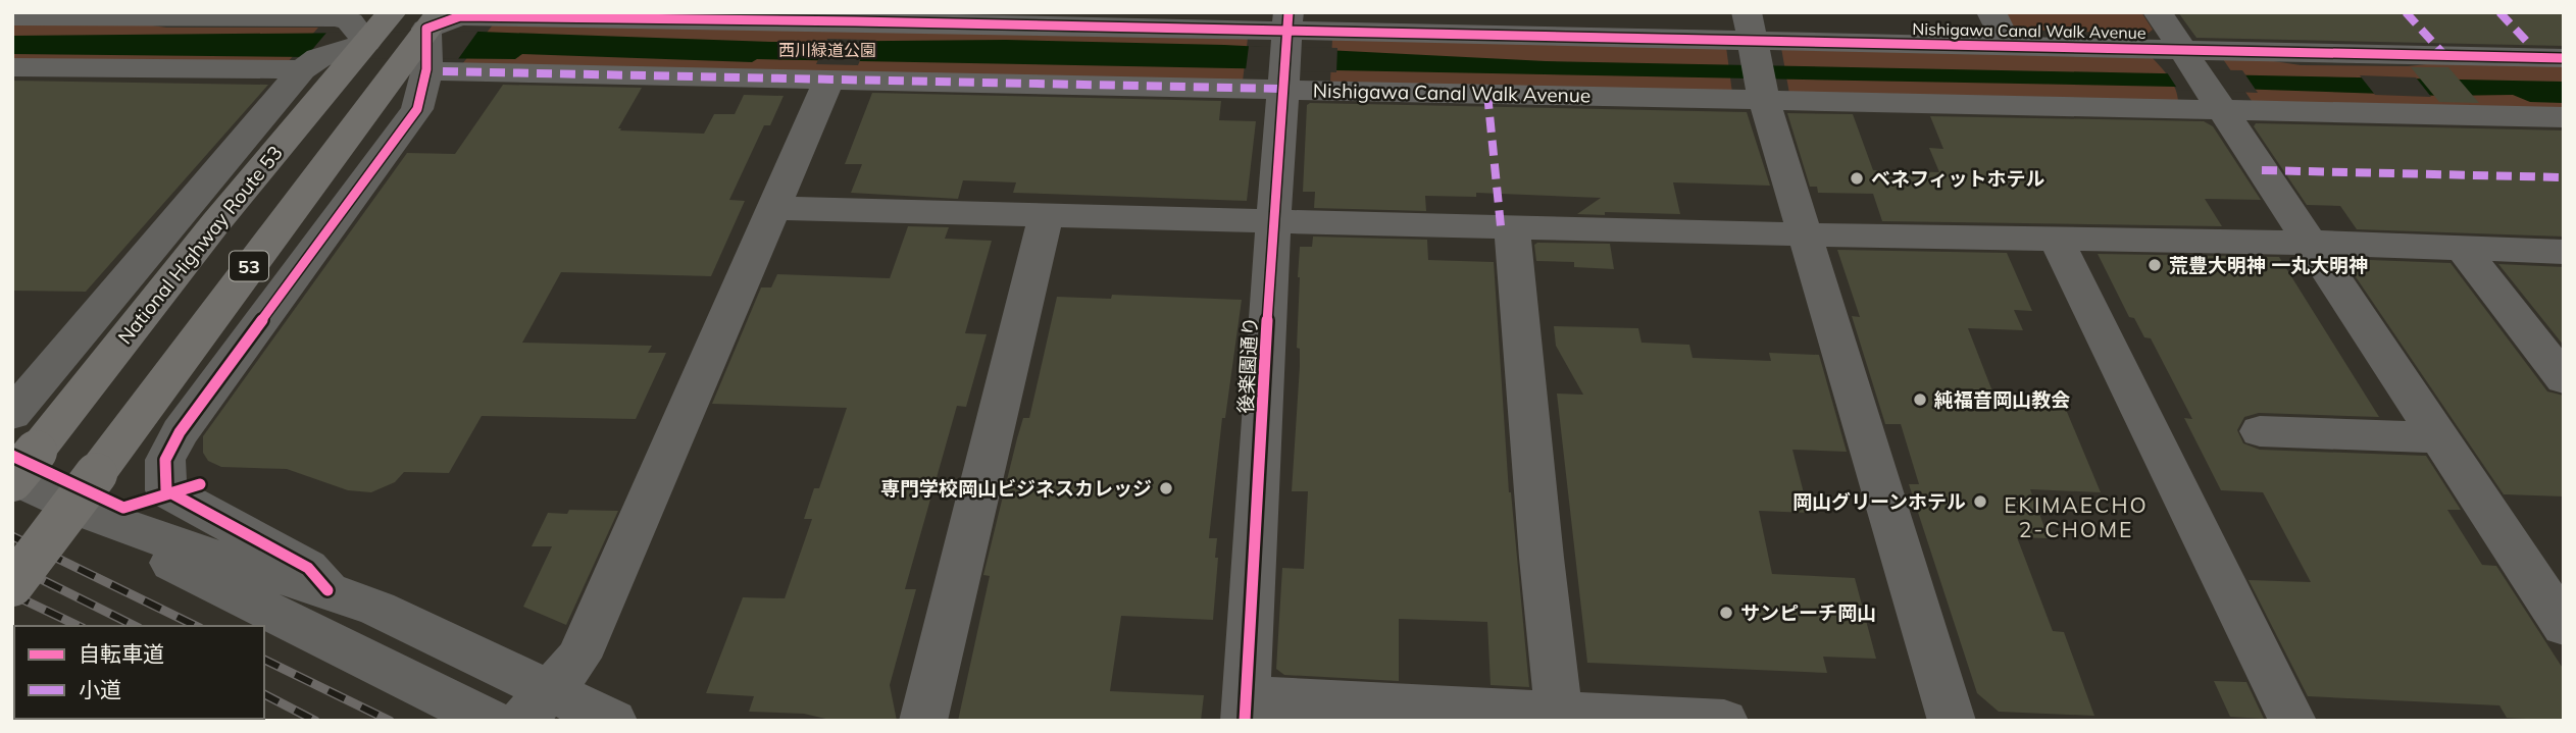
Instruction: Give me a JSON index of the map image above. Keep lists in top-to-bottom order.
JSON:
{
  "streets": {
    "highway": ["National Highway Route 53", "53"],
    "street": ["Nishigawa Canal Walk Avenue", "後楽園通り"]
  },
  "crossings": [
    ["Nishigawa Canal Walk Avenue", "53"],
    ["Nishigawa Canal Walk Avenue", "後楽園通り"]
  ],
  "districts": ["EKIMAECHO 2-CHOME"],
  "parks": ["西川緑道公園"],
  "places": [
    "ベネフィットホテル",
    "荒豊大明神 一丸大明神",
    "純福音岡山教会",
    "専門学校岡山ビジネスカレッジ",
    "岡山グリーンホテル",
    "サンピーチ岡山"
  ],
  "legend": ["自転車道", "小道"]
}
